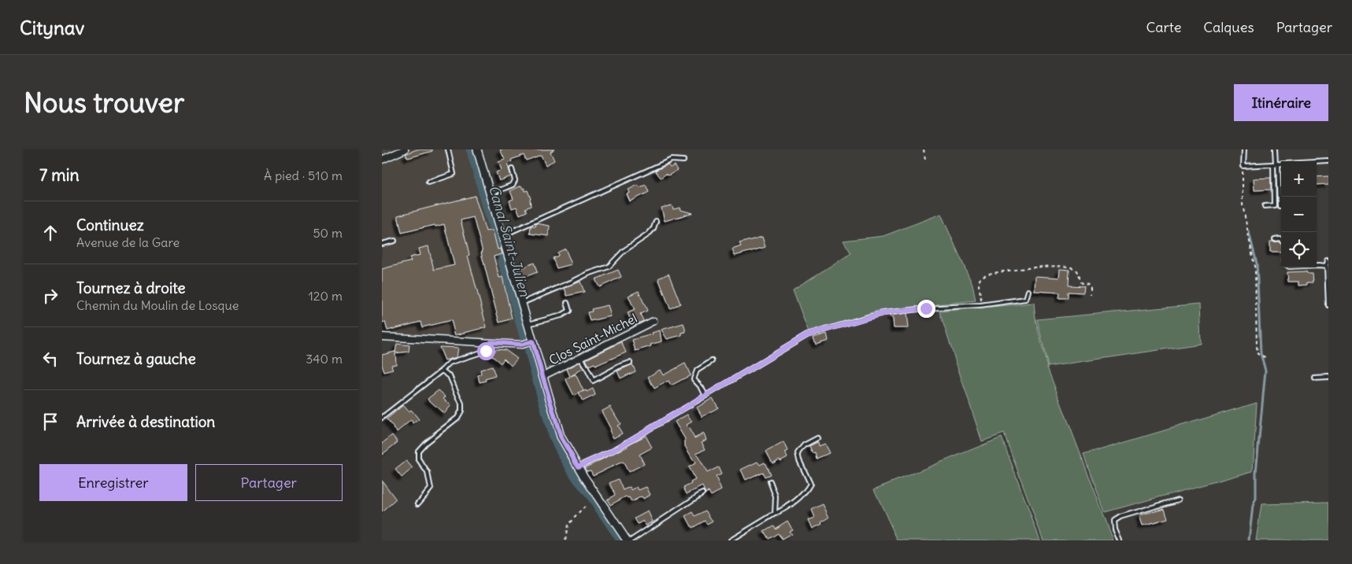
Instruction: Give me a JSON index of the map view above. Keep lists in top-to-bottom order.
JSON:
{
  "streets": {
    "street": ["Clos Saint-Michel"]
  },
  "water": ["Canal Saint-Julien"],
  "page": {
    "header": "Citynav",
    "nav": ["Carte", "Calques", "Partager"],
    "buttons": [
      "Itinéraire",
      ["Enregistrer", "Partager"]
    ],
    "title": "Nous trouver",
    "heading": ["7 min", "À pied · 510 m"],
    "map_buttons": ["+", "−"],
    "list": [
      ["Continuez", "Avenue de la Gare", "50 m"],
      ["Tournez à droite", "Chemin du Moulin de Losque", "120 m"],
      ["Tournez à gauche", "340 m"],
      "Arrivée à destination"
    ]
  }
}
